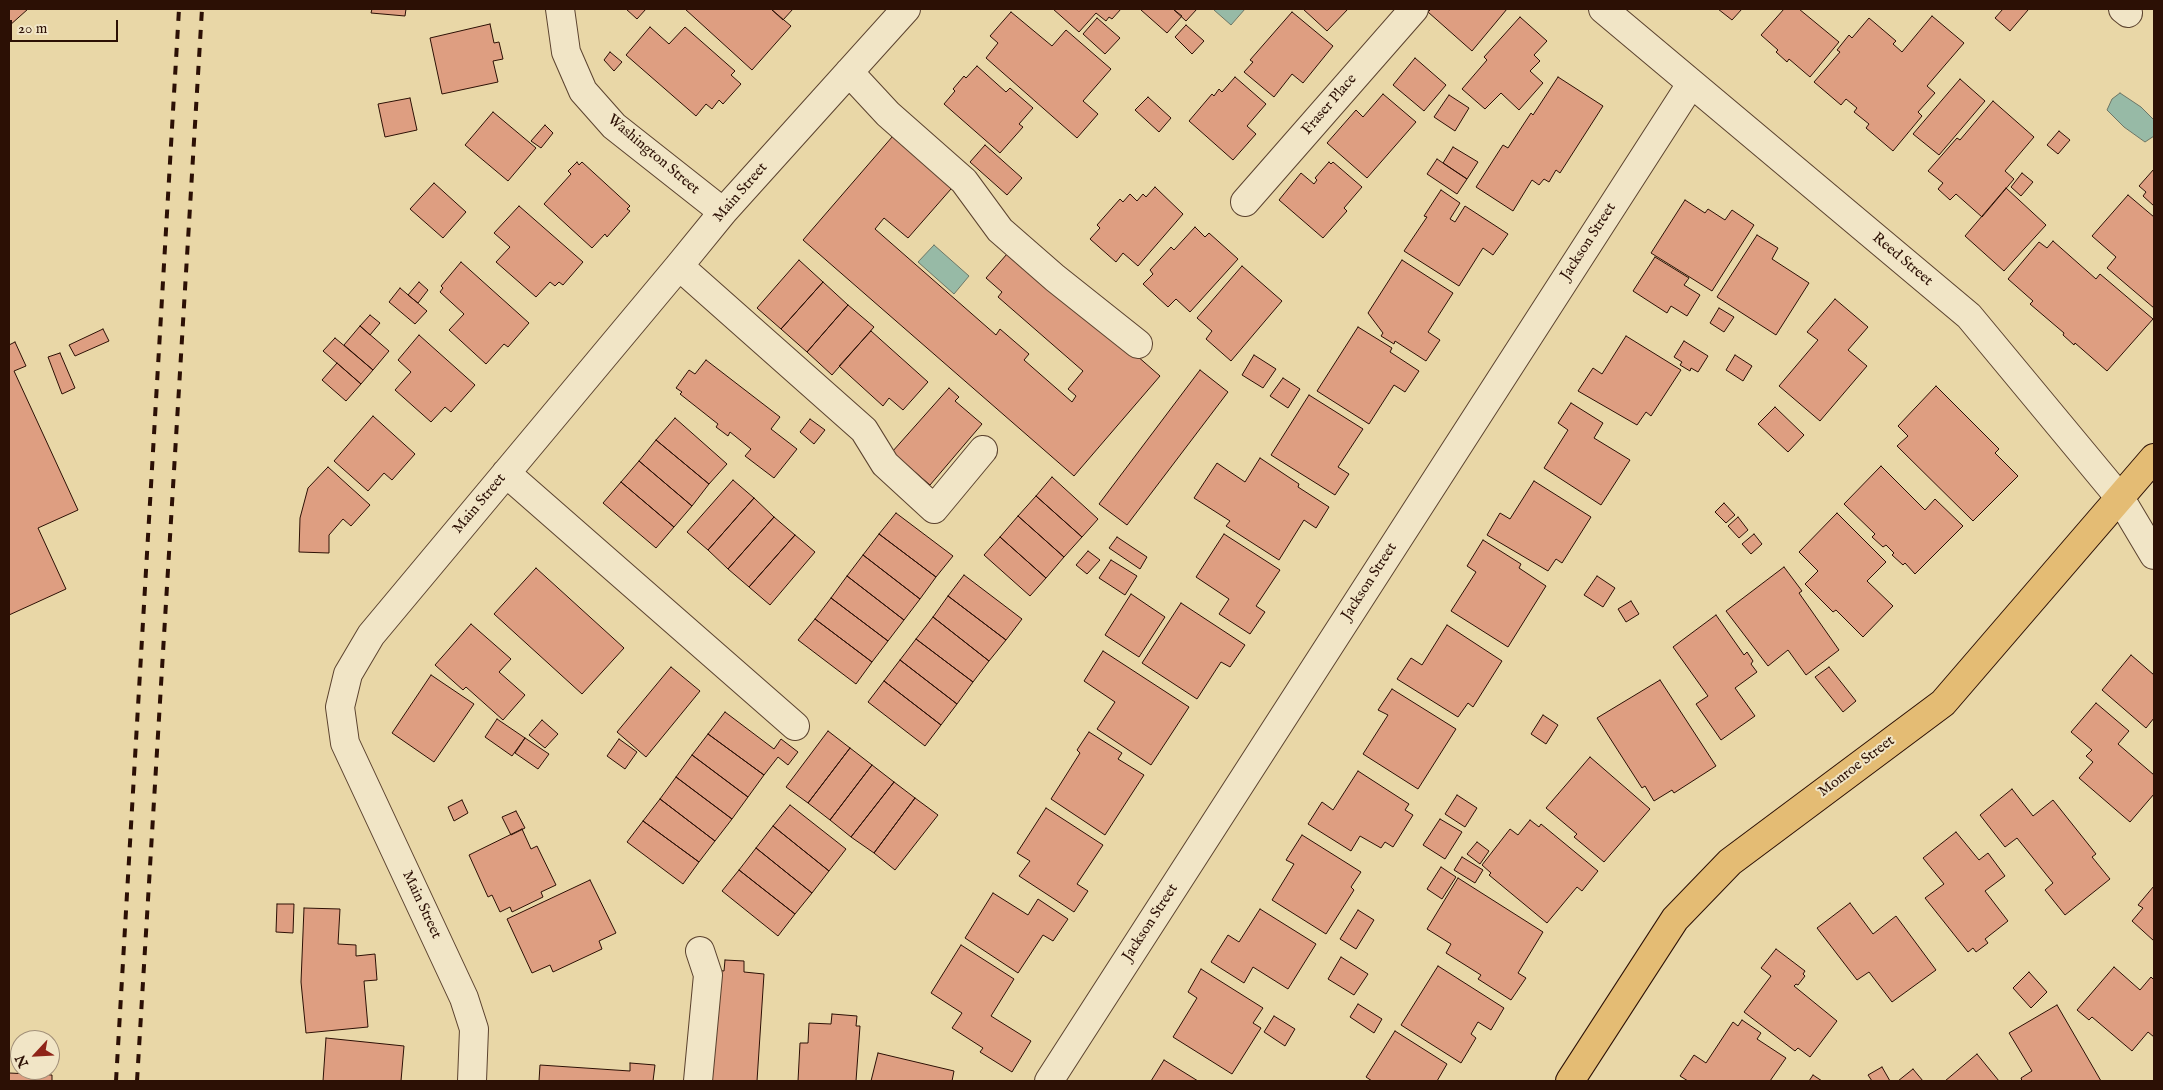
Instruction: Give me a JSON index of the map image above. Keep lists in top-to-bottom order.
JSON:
{
  "streets": {
    "main road": ["Monroe Street"],
    "street": [
      "Fraser Place",
      "Washington Street",
      "Main Street",
      "Jackson Street",
      "Reed Street"
    ]
  },
  "crossings": [
    ["Washington Street", "Main Street"],
    ["Jackson Street", "Reed Street"],
    ["Reed Street", "Monroe Street"]
  ],
  "scale_bar": "20 m",
  "north": "bottom left"
}
